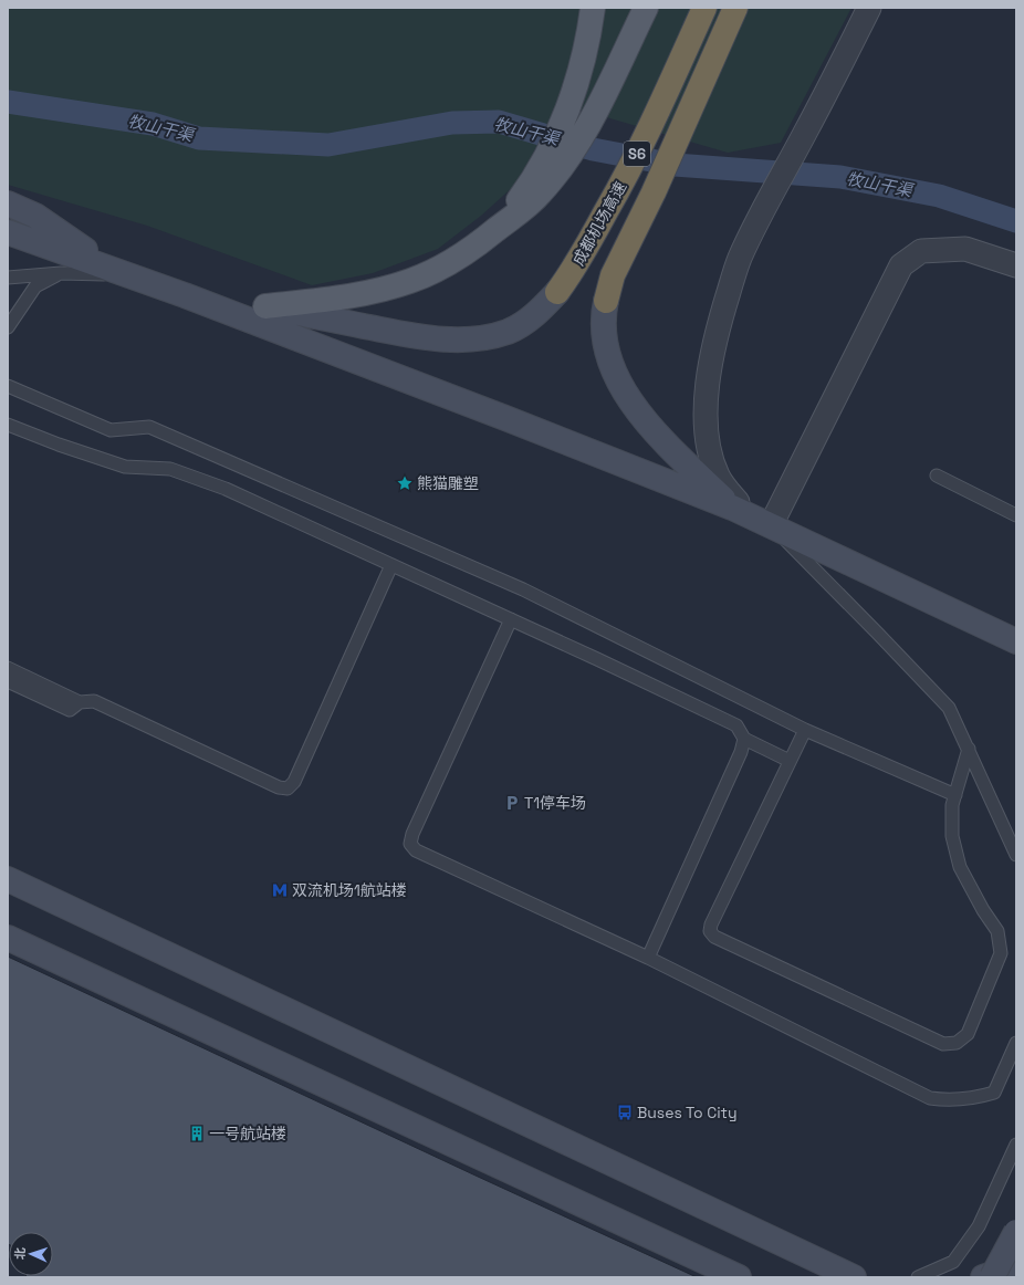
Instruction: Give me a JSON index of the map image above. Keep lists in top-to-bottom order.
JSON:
{
  "streets": {
    "highway": ["S6", "成都机场高速"]
  },
  "water": ["牧山干渠"],
  "places": {
    "place": ["熊猫雕塑"],
    "parking": ["T1停车场"],
    "metro station": ["双流机场1航站楼"],
    "bus stop": ["Buses To City"],
    "building": ["一号航站楼"]
  },
  "north": "left"
}
